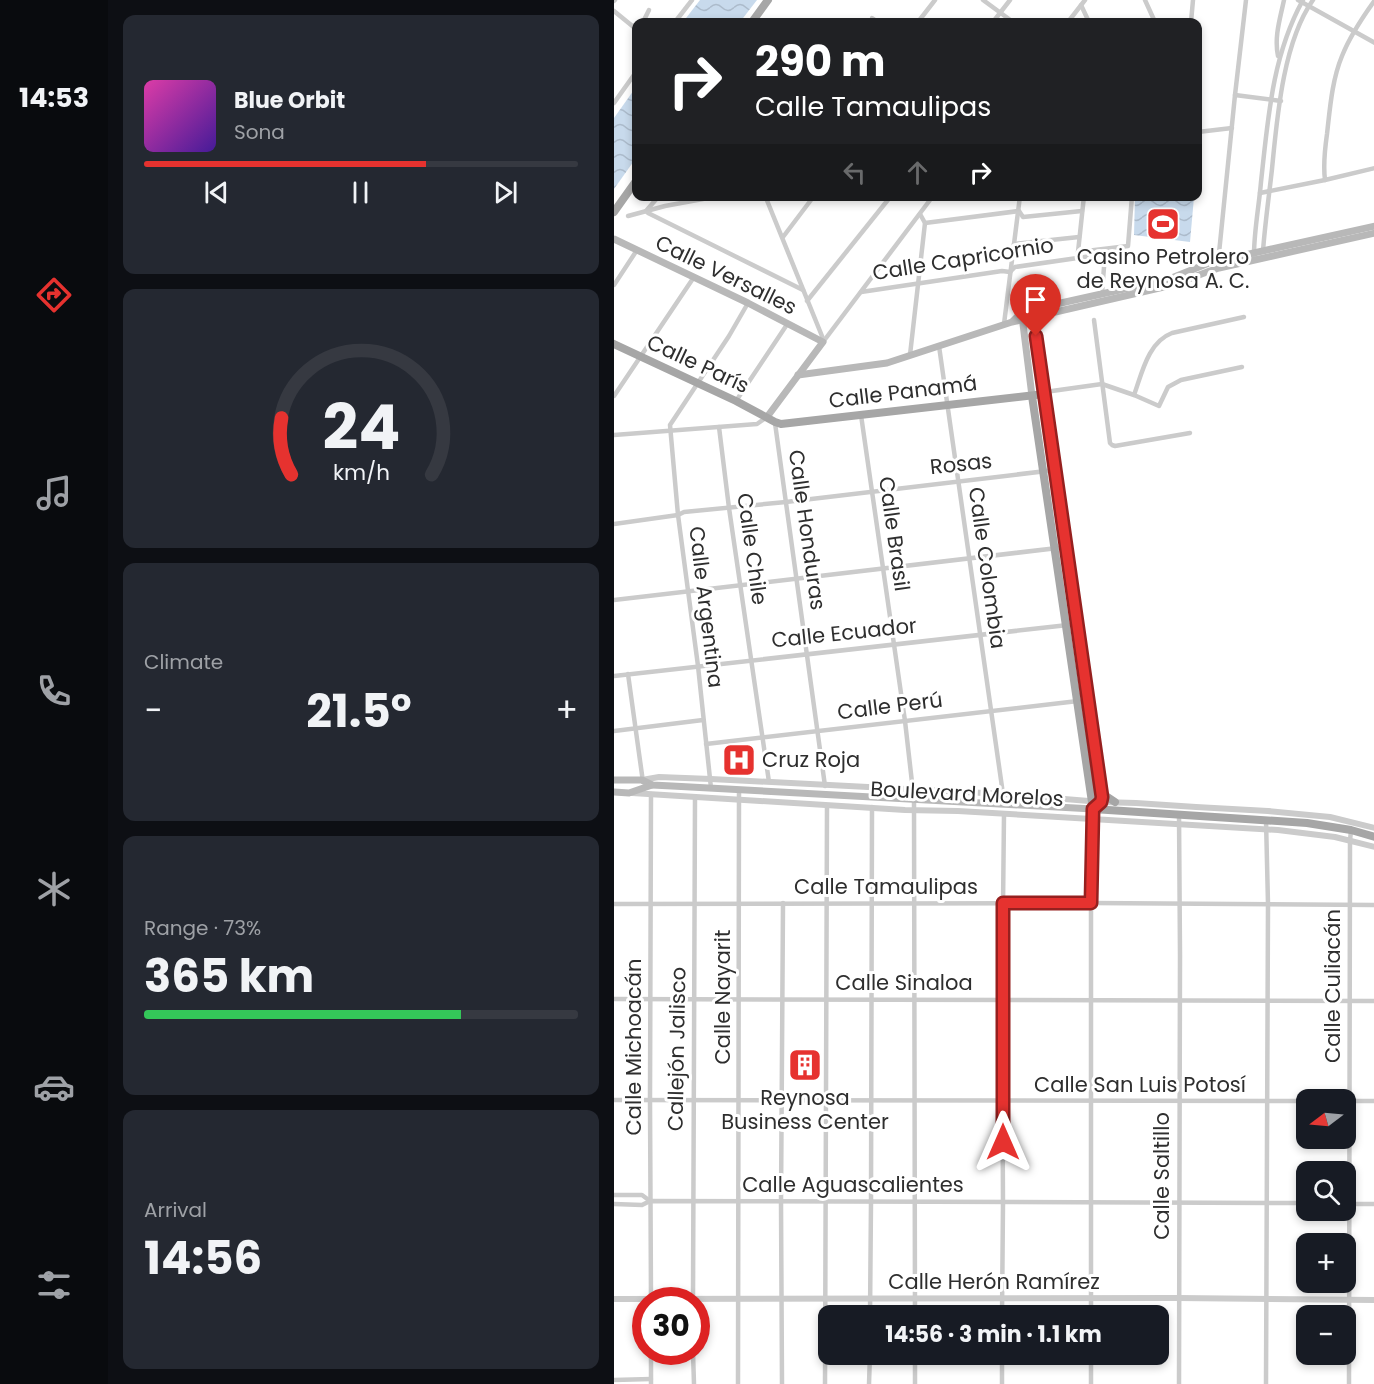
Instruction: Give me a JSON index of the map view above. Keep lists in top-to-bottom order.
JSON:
{
  "streets": {
    "main road": [
      "Calle Versalles",
      "Calle París",
      "Calle Panamá",
      "Boulevard Morelos"
    ],
    "street": [
      "Calle Capricornio",
      "Rosas",
      "Calle Honduras",
      "Calle Brasil",
      "Calle Chile",
      "Calle Colombia",
      "Calle Argentina",
      "Calle Ecuador",
      "Calle Perú",
      "Calle Tamaulipas",
      "Calle Sinaloa",
      "Calle Culiacán",
      "Calle Nayarit",
      "Calle Michoacán",
      "Callejón Jalisco",
      "Calle San Luis Potosí",
      "Calle Saltillo",
      "Calle Aguascalientes",
      "Calle Herón Ramírez"
    ]
  },
  "crossings": [
    ["Calle Panamá", "Calle Honduras"],
    ["Calle Panamá", "Calle Brasil"],
    ["Calle Panamá", "Calle Colombia"],
    ["Rosas", "Calle Honduras"],
    ["Rosas", "Calle Brasil"],
    ["Rosas", "Calle Chile"],
    ["Rosas", "Calle Colombia"],
    ["Rosas", "Calle Argentina"],
    ["Calle Honduras", "Calle Ecuador"],
    ["Calle Honduras", "Calle Perú"],
    ["Calle Honduras", "Boulevard Morelos"],
    ["Calle Brasil", "Calle Ecuador"],
    ["Calle Brasil", "Calle Perú"],
    ["Calle Brasil", "Boulevard Morelos"],
    ["Calle Brasil", "Calle Tamaulipas"],
    ["Calle Brasil", "Calle Sinaloa"],
    ["Calle Brasil", "Calle San Luis Potosí"],
    ["Calle Brasil", "Calle Aguascalientes"],
    ["Calle Brasil", "Calle Herón Ramírez"],
    ["Calle Chile", "Calle Ecuador"],
    ["Calle Chile", "Calle Perú"],
    ["Calle Chile", "Boulevard Morelos"],
    ["Calle Colombia", "Calle Ecuador"],
    ["Calle Colombia", "Calle Perú"],
    ["Calle Colombia", "Boulevard Morelos"],
    ["Calle Argentina", "Calle Ecuador"],
    ["Calle Argentina", "Calle Perú"],
    ["Calle Argentina", "Boulevard Morelos"],
    ["Boulevard Morelos", "Calle Culiacán"],
    ["Boulevard Morelos", "Calle Nayarit"],
    ["Boulevard Morelos", "Calle Michoacán"],
    ["Boulevard Morelos", "Callejón Jalisco"],
    ["Boulevard Morelos", "Calle Saltillo"],
    ["Calle Tamaulipas", "Calle Culiacán"],
    ["Calle Tamaulipas", "Calle Nayarit"],
    ["Calle Tamaulipas", "Calle Michoacán"],
    ["Calle Tamaulipas", "Callejón Jalisco"],
    ["Calle Tamaulipas", "Calle Saltillo"],
    ["Calle Sinaloa", "Calle Culiacán"],
    ["Calle Sinaloa", "Calle Nayarit"],
    ["Calle Sinaloa", "Calle Michoacán"],
    ["Calle Sinaloa", "Callejón Jalisco"],
    ["Calle Sinaloa", "Calle Saltillo"],
    ["Calle Culiacán", "Calle Herón Ramírez"],
    ["Calle Nayarit", "Calle San Luis Potosí"],
    ["Calle Nayarit", "Calle Aguascalientes"],
    ["Calle Nayarit", "Calle Herón Ramírez"],
    ["Calle Michoacán", "Calle San Luis Potosí"],
    ["Calle Michoacán", "Calle Aguascalientes"],
    ["Callejón Jalisco", "Calle San Luis Potosí"],
    ["Callejón Jalisco", "Calle Aguascalientes"],
    ["Calle San Luis Potosí", "Calle Saltillo"],
    ["Calle Saltillo", "Calle Aguascalientes"],
    ["Calle Saltillo", "Calle Herón Ramírez"]
  ],
  "places": {
    "sports": ["Casino Petrolero de Reynosa A. C."],
    "hospital": ["Cruz Roja"],
    "building": ["Reynosa Business Center"]
  },
  "north": "left",
  "page": {
    "tabs": "14:53",
    "turn": ["290 m", "Calle Tamaulipas"],
    "song": ["Blue Orbit", "Sona"],
    "tile": [
      "Climate",
      ["Range · 73%", "365 km"],
      ["Arrival", "14:56"]
    ],
    "heat": ["−", "21.5°", "+"],
    "map_buttons": ["+", "−"],
    "limit": "30",
    "trip": "14:56 · 3 min · 1.1 km",
    "gauge": ["24", "km/h"]
  }
}
